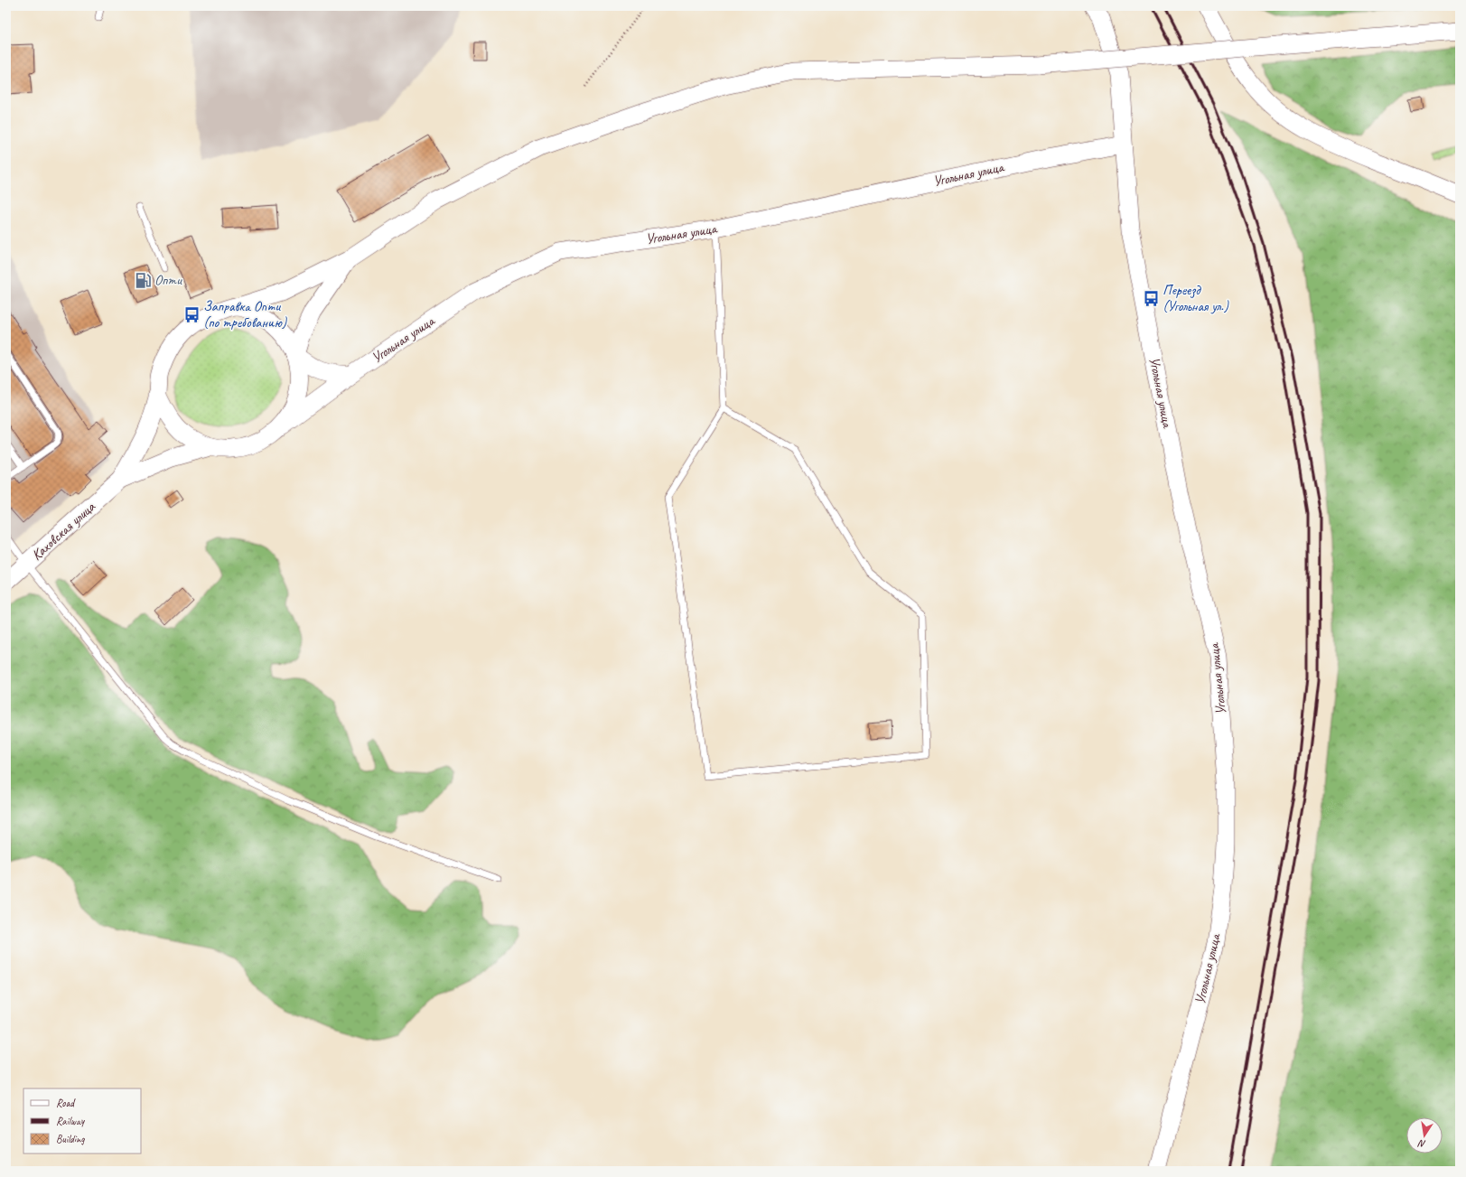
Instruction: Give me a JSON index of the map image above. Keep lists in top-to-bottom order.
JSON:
{
  "streets": {
    "main road": ["Угольная улица", "Каховская улица"]
  },
  "places": {
    "fuel station": ["Опти"],
    "bus stop": ["Переезд (Угольная ул.)", "Заправка Опти (по требованию)"]
  },
  "legend": ["Road", "Railway", "Building"],
  "north": "bottom"
}
